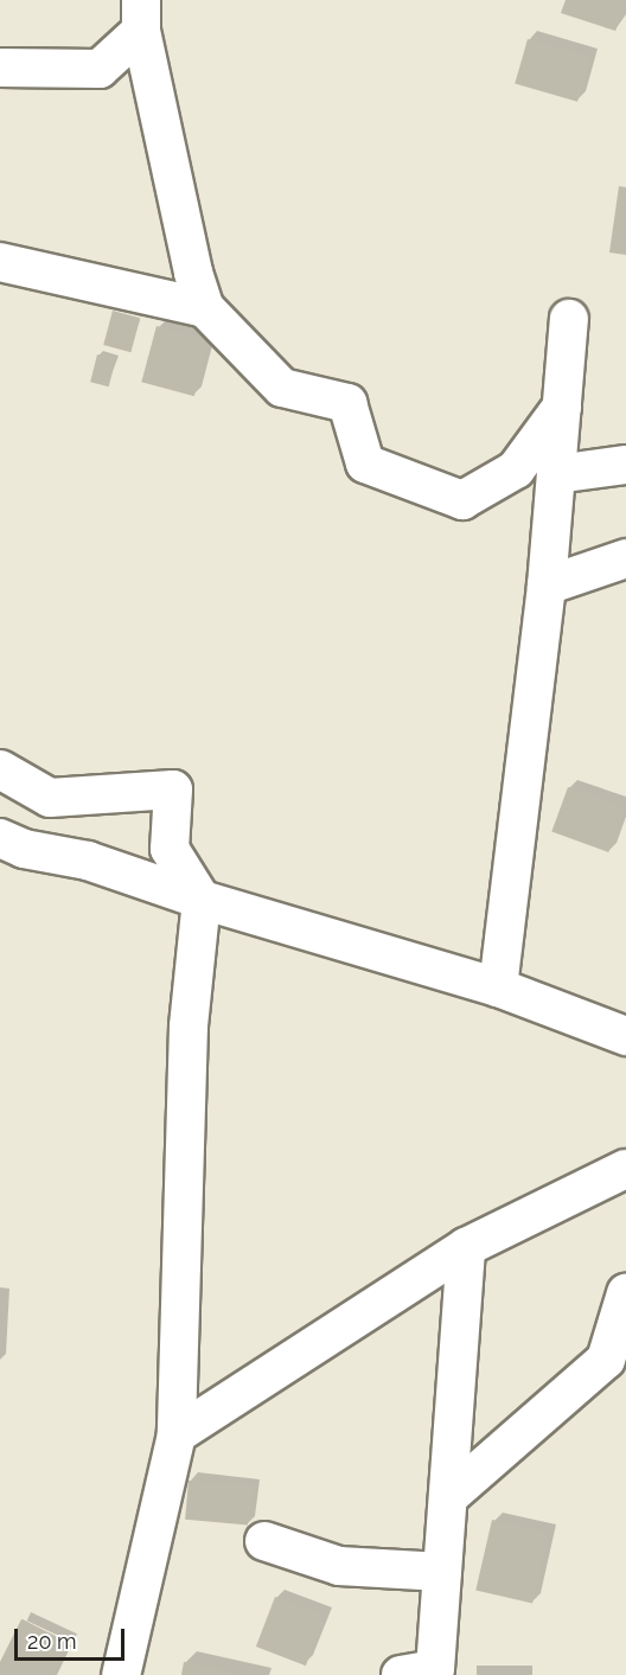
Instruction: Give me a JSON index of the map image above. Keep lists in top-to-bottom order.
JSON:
{
  "scale_bar": "20 m"
}
